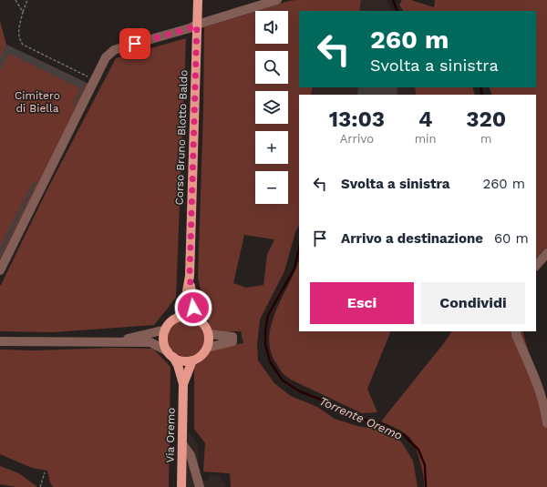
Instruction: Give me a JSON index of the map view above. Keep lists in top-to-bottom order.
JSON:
{
  "streets": {
    "main road": ["Corso Bruno Blotto Baldo", "Via Oremo"]
  },
  "crossings": [
    ["Corso Bruno Blotto Baldo", "Via Oremo"]
  ],
  "water": ["Torrente Oremo"],
  "parks": ["Cimitero di Biella"],
  "page": {
    "map_buttons": ["+", "−"],
    "turn": ["260 m", "Svolta a sinistra"],
    "eta": [
      "13:03",
      "Arrivo",
      "4",
      "min",
      "320",
      "m"
    ],
    "list": [
      {
        "name": "Svolta a sinistra",
        "value": "260 m"
      },
      {
        "name": "Arrivo a destinazione",
        "value": "60 m"
      }
    ],
    "buttons": ["Esci", "Condividi"]
  }
}
